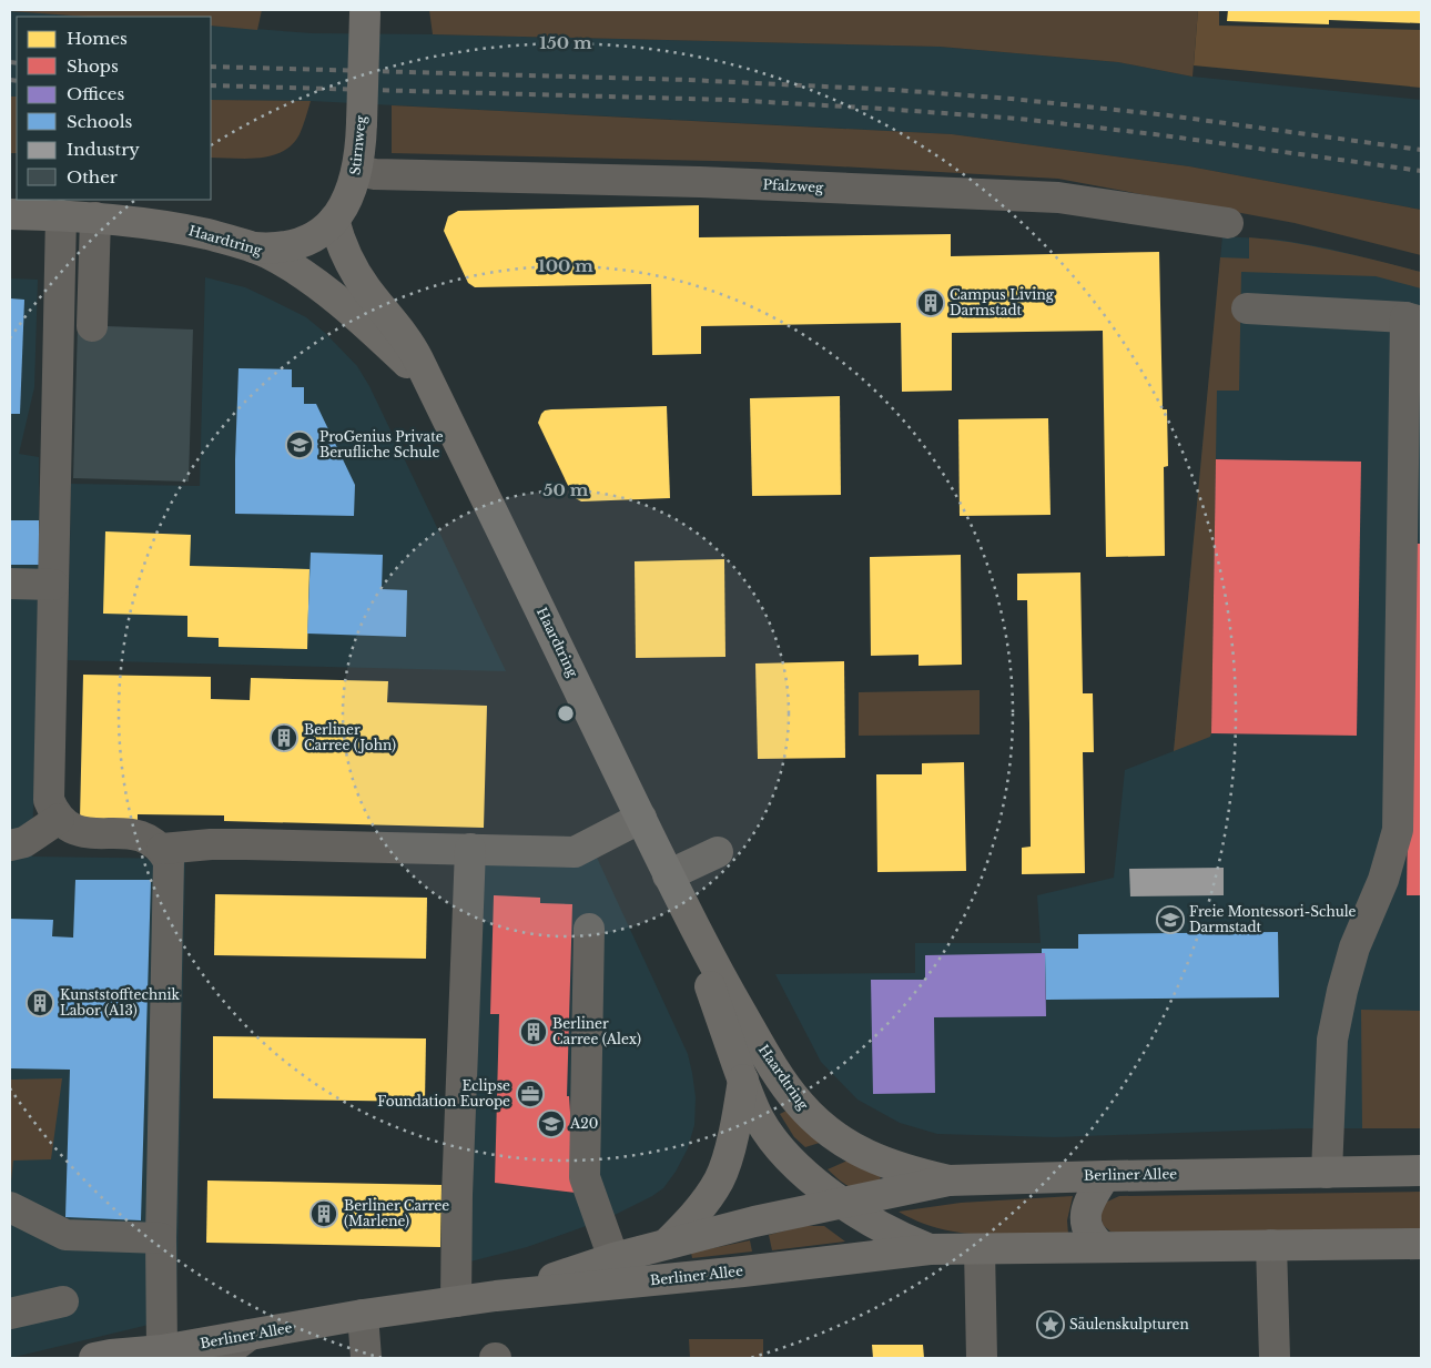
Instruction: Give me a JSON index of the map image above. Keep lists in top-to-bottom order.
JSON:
{
  "streets": {
    "main road": ["Stirnweg", "Haardtring", "Berliner Allee"],
    "lane": ["Pfalzweg"]
  },
  "crossings": [
    ["Stirnweg", "Pfalzweg"],
    ["Stirnweg", "Haardtring"],
    ["Haardtring", "Berliner Allee"]
  ],
  "places": {
    "building": [
      "Campus Living Darmstadt",
      "Berliner Carree (John)",
      "Kunststofftechnik Labor (A13)",
      "Berliner Carree (Alex)",
      "Berliner Carree (Marlene)"
    ],
    "school or university": ["ProGenius Private Berufliche Schule", "Freie Montessori-Schule Darmstadt", "A20"],
    "office": ["Eclipse Foundation Europe"],
    "place": ["Säulenskulpturen"]
  },
  "legend": [
    "Homes",
    "Shops",
    "Offices",
    "Schools",
    "Industry",
    "Other"
  ],
  "rings": ["150 m", "100 m", "50 m"]
}
